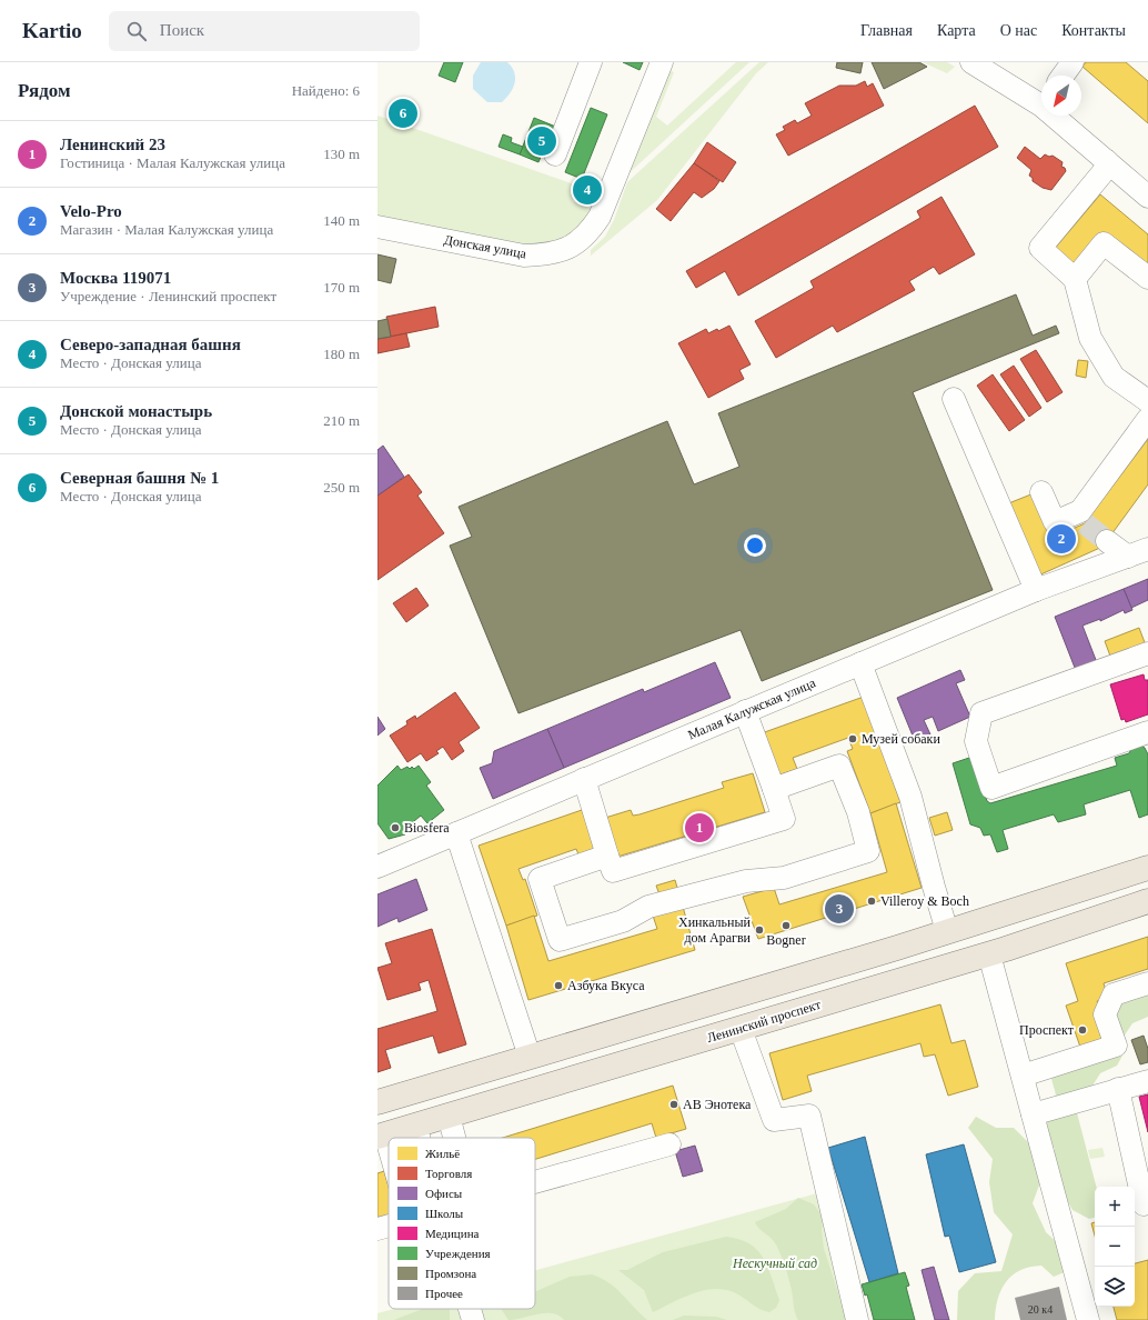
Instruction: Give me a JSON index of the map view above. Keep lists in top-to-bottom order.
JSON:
{
  "streets": {
    "main road": ["Ленинский проспект"],
    "street": ["Донская улица", "Малая Калужская улица"]
  },
  "parks": ["Нескучный сад"],
  "places": [
    "Музей собаки",
    "Biosfera",
    "Villeroy & Boch",
    "Bogner",
    "Хинкальный дом Арагви",
    "Азбука Вкуса",
    "Проспект",
    "АВ Энотека"
  ],
  "house_numbers": ["20 к4"],
  "legend": [
    "Жильё",
    "Торговля",
    "Офисы",
    "Школы",
    "Медицина",
    "Учреждения",
    "Промзона",
    "Прочее"
  ],
  "north": "bottom left",
  "page": {
    "header": "Kartio",
    "search": "Поиск",
    "nav": [
      "Главная",
      "Карта",
      "О нас",
      "Контакты"
    ],
    "heading": ["Рядом", "Найдено: 6"],
    "pins": [
      "6",
      "5",
      "4",
      "2",
      "1",
      "3"
    ],
    "list": [
      {
        "mark": "1",
        "name": "Ленинский 23",
        "note": "Гостиница · Малая Калужская улица",
        "value": "130 m"
      },
      {
        "mark": "2",
        "name": "Velo-Pro",
        "note": "Магазин · Малая Калужская улица",
        "value": "140 m"
      },
      {
        "mark": "3",
        "name": "Москва 119071",
        "note": "Учреждение · Ленинский проспект",
        "value": "170 m"
      },
      {
        "mark": "4",
        "name": "Северо-западная башня",
        "note": "Место · Донская улица",
        "value": "180 m"
      },
      {
        "mark": "5",
        "name": "Донской монастырь",
        "note": "Место · Донская улица",
        "value": "210 m"
      },
      {
        "mark": "6",
        "name": "Северная башня № 1",
        "note": "Место · Донская улица",
        "value": "250 m"
      }
    ],
    "map_buttons": ["+", "−"]
  }
}
